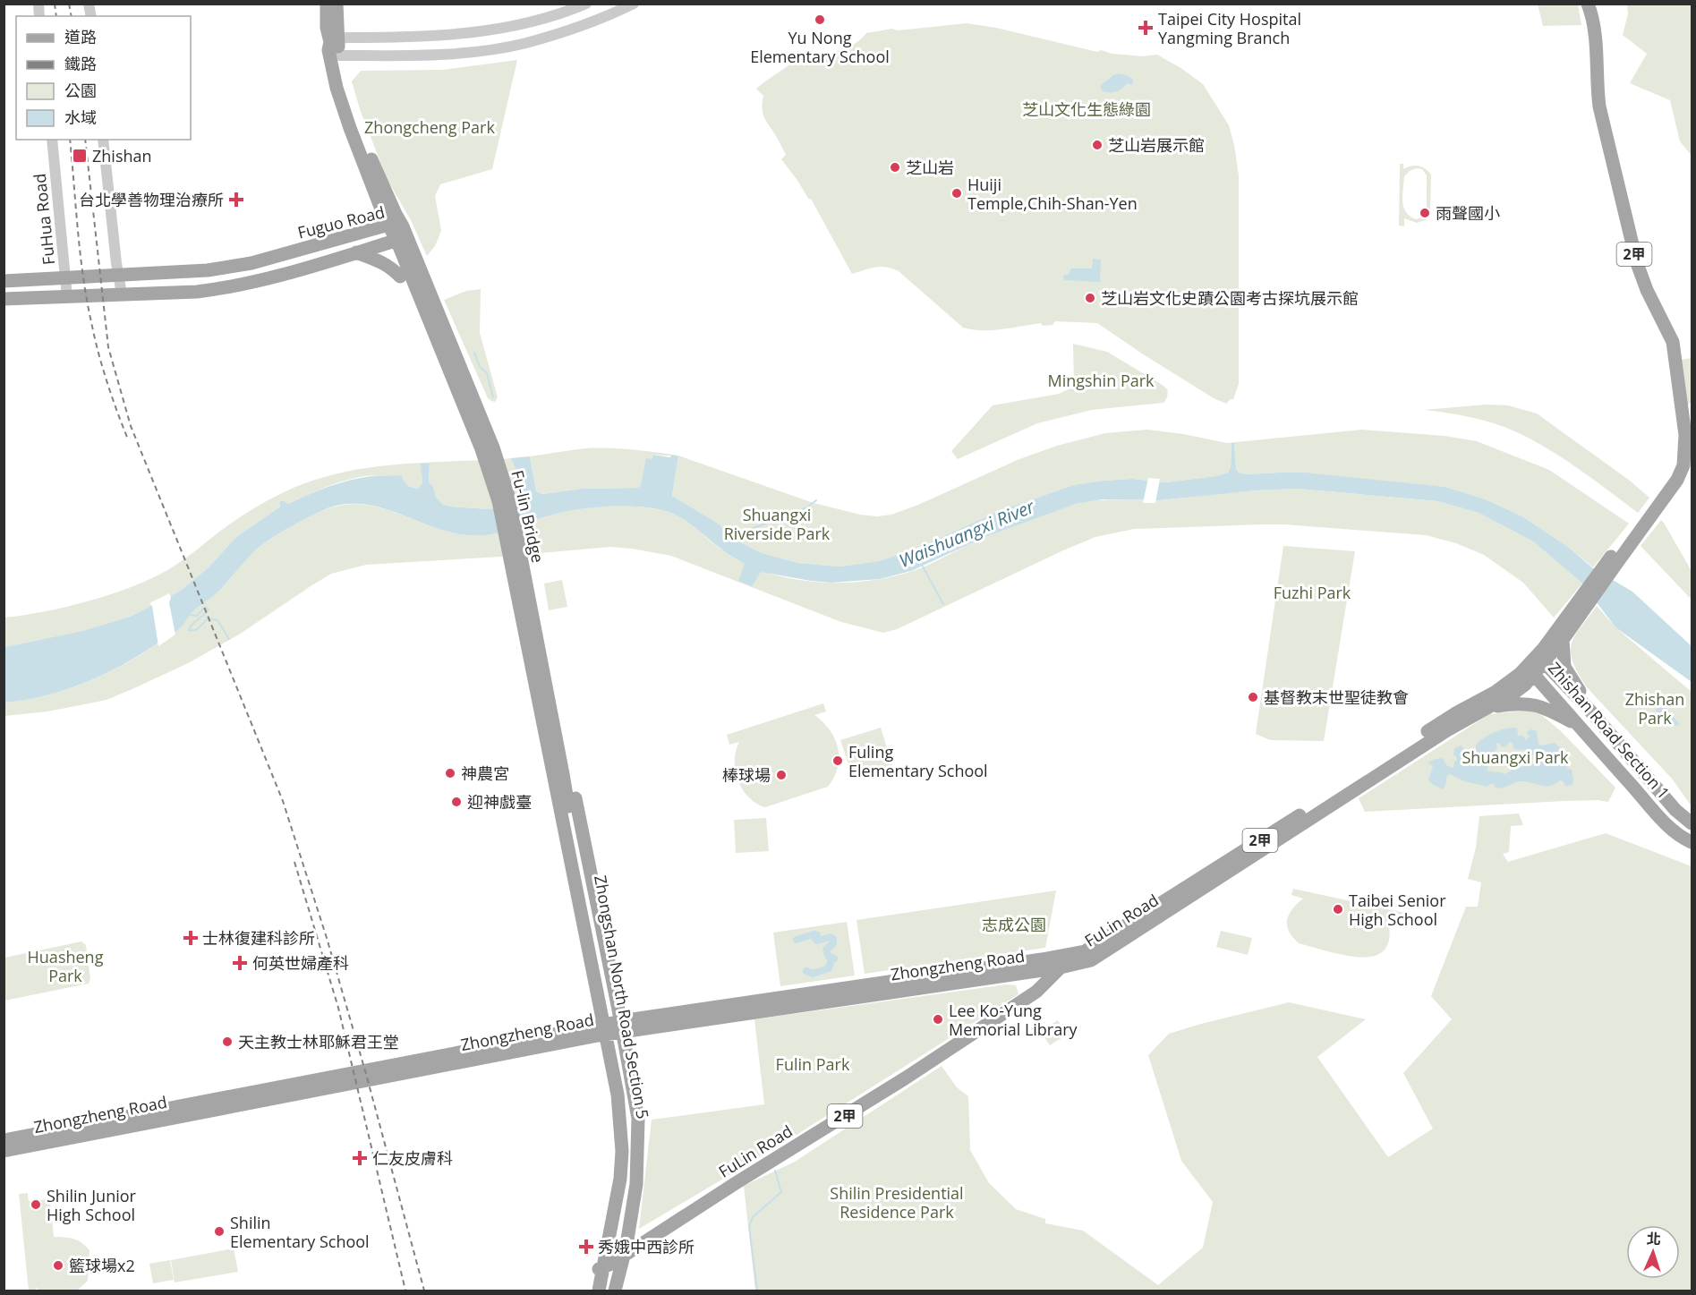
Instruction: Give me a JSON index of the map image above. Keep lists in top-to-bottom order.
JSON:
{
  "streets": {
    "main road": [
      "Fuguo Road",
      "2甲",
      "Fu-lin Bridge",
      "Zhishan Road Section 1",
      "FuLin Road",
      "Zhongzheng Road",
      "Zhongshan North Road Section 5"
    ],
    "street": ["FuHua Road"]
  },
  "crossings": [
    ["FuHua Road", "Fuguo Road"],
    ["2甲", "FuLin Road"],
    ["Fu-lin Bridge", "Zhongshan North Road Section 5"],
    ["Zhishan Road Section 1", "FuLin Road"],
    ["FuLin Road", "Zhongzheng Road"],
    ["FuLin Road", "Zhongshan North Road Section 5"],
    ["Zhongzheng Road", "Zhongshan North Road Section 5"]
  ],
  "water": ["Waishuangxi River"],
  "parks": [
    "芝山文化生態綠園",
    "Zhongcheng Park",
    "Mingshin Park",
    "Shuangxi Riverside Park",
    "Fuzhi Park",
    "Zhishan Park",
    "Shuangxi Park",
    "志成公園",
    "Huasheng Park",
    "Fulin Park",
    "Shilin Presidential Residence Park"
  ],
  "places": {
    "other": [
      "Yu Nong Elementary School",
      "芝山岩展示館",
      "芝山岩",
      "Huiji Temple,Chih-Shan-Yen",
      "雨聲國小",
      "芝山岩文化史蹟公園考古探坑展示館",
      "基督教末世聖徒教會",
      "Fuling Elementary School",
      "神農宮",
      "棒球場",
      "迎神戲臺",
      "Taibei Senior High School",
      "Lee Ko-Yung Memorial Library",
      "天主教士林耶穌君王堂",
      "Shilin Junior High School",
      "Shilin Elementary School",
      "籃球場x2"
    ],
    "health": [
      "Taipei City Hospital Yangming Branch",
      "台北學善物理治療所",
      "士林復建科診所",
      "何英世婦產科",
      "仁友皮膚科",
      "秀娥中西診所"
    ],
    "transit": ["Zhishan"]
  },
  "legend": [
    "道路",
    "鐵路",
    "公園",
    "水域"
  ],
  "north": "top"
}
